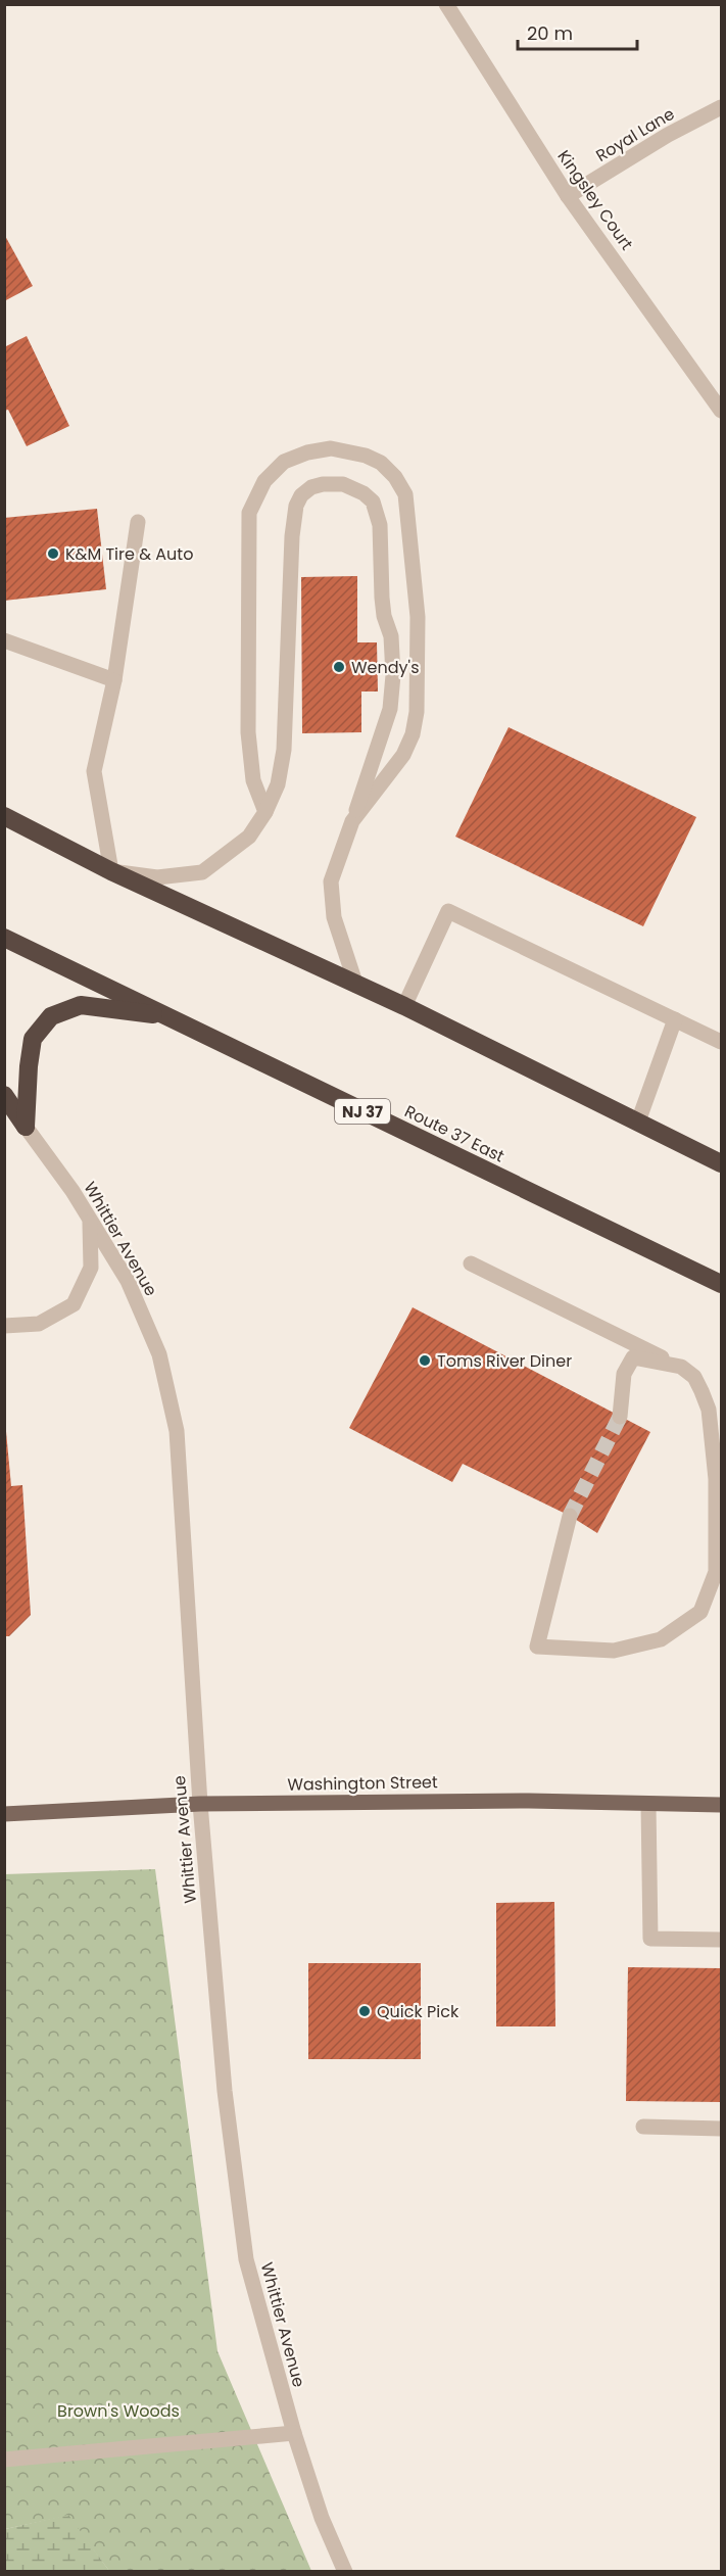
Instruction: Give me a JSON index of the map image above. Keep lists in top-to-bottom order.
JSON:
{
  "streets": {
    "highway": ["NJ 37", "Route 37 East"],
    "main road": ["Washington Street"],
    "street": ["Royal Lane", "Kingsley Court", "Whittier Avenue"]
  },
  "crossings": [
    ["Royal Lane", "Kingsley Court"],
    ["Whittier Avenue", "Washington Street"]
  ],
  "parks": ["Brown's Woods"],
  "places": [
    "K&M Tire & Auto",
    "Wendy's",
    "Toms River Diner",
    "Quick Pick"
  ],
  "scale_bar": "20 m"
}
